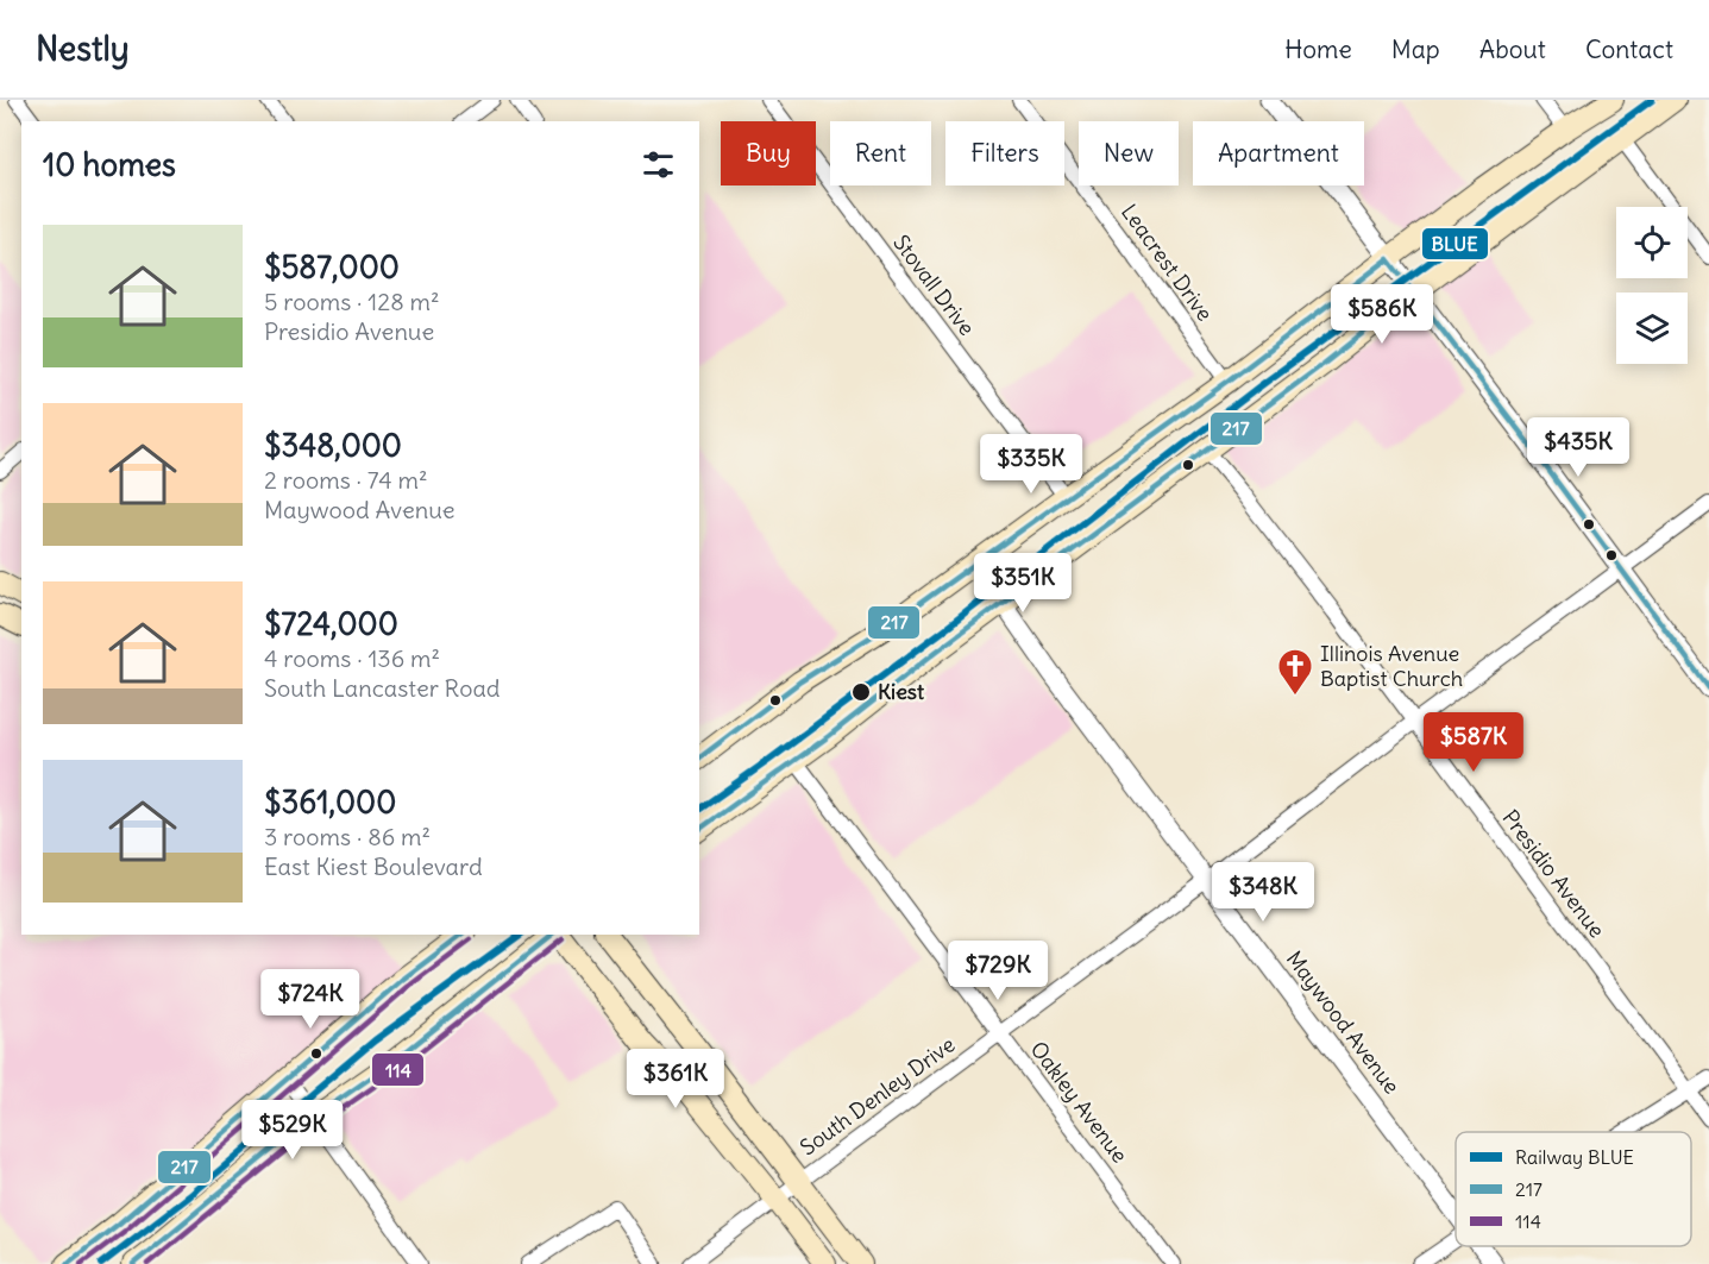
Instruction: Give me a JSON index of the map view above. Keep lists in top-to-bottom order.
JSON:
{
  "streets": {
    "street": [
      "Leacrest Drive",
      "Stovall Drive",
      "Presidio Avenue",
      "Maywood Avenue",
      "South Denley Drive",
      "Oakley Avenue"
    ]
  },
  "crossings": [
    ["Presidio Avenue", "South Denley Drive"],
    ["Maywood Avenue", "South Denley Drive"],
    ["South Denley Drive", "Oakley Avenue"]
  ],
  "places": {
    "other": ["Kiest"],
    "church": ["Illinois Avenue Baptist Church"]
  },
  "lines": ["rail line BLUE", "transit line 217", "transit line 114"],
  "legend": ["Railway BLUE", "217", "114"],
  "page": {
    "header": "Nestly",
    "nav": [
      "Home",
      "Map",
      "About",
      "Contact"
    ],
    "chip": [
      "Buy",
      "Rent",
      "Filters",
      "New",
      "Apartment"
    ],
    "heading": "10 homes",
    "list": [
      {
        "name": "$587,000",
        "note": "5 rooms · 128 m² · Presidio Avenue"
      },
      {
        "name": "$348,000",
        "note": "2 rooms · 74 m² · Maywood Avenue"
      },
      {
        "name": "$724,000",
        "note": "4 rooms · 136 m² · South Lancaster Road"
      },
      {
        "name": "$361,000",
        "note": "3 rooms · 86 m² · East Kiest Boulevard"
      }
    ],
    "price": [
      "$586K",
      "$435K",
      "$335K",
      "$351K",
      "$587K",
      "$348K",
      "$729K",
      "$724K",
      "$361K",
      "$529K"
    ]
  }
}
